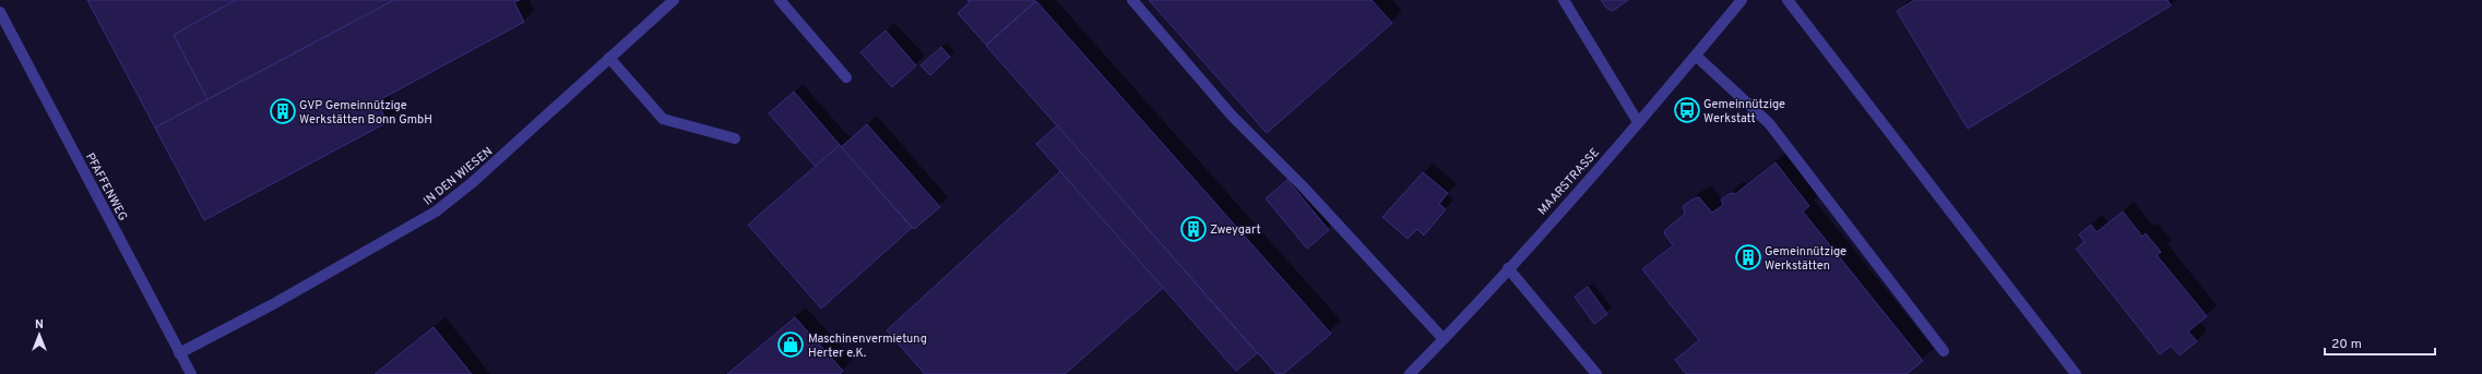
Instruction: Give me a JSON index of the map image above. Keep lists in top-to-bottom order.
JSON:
{
  "streets": {
    "street": ["IN DEN WIESEN", "MAARSTRASSE", "PFAFFENWEG"]
  },
  "crossings": [
    ["IN DEN WIESEN", "PFAFFENWEG"]
  ],
  "places": {
    "bus stop": ["Gemeinnützige Werkstatt"],
    "building": ["GVP Gemeinnützige Werkstätten Bonn GmbH", "Zweygart", "Gemeinnützige Werkstätten"],
    "shop": ["Maschinenvermietung Herter e.K."]
  },
  "scale_bar": "20 m",
  "north": "top"
}
